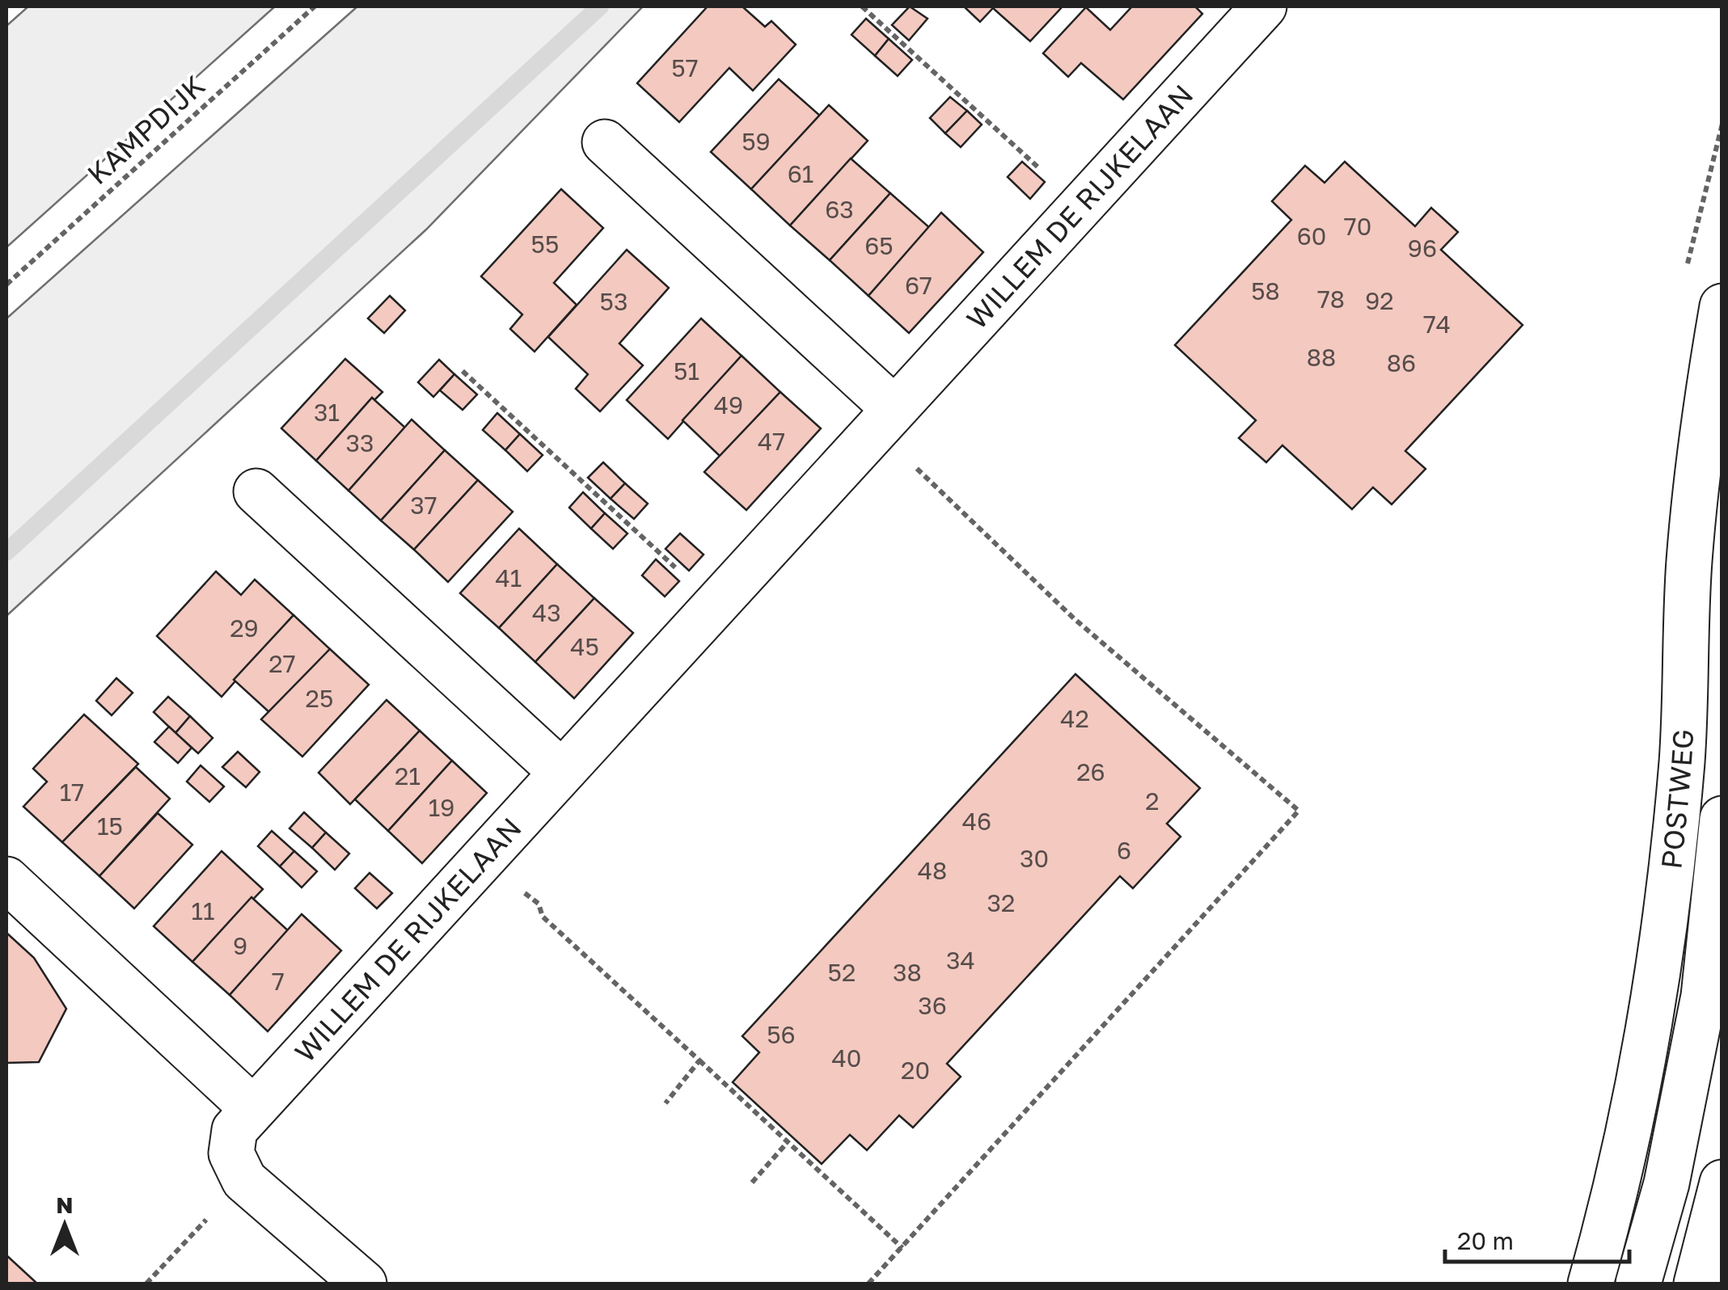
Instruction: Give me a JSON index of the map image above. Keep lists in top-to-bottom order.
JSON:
{
  "streets": {
    "street": ["WILLEM DE RIJKELAAN", "POSTWEG"],
    "path": ["KAMPDIJK"]
  },
  "house_numbers": [
    "57",
    "59",
    "61",
    "63",
    "70",
    "60",
    "55",
    "65",
    "96",
    "67",
    "58",
    "78",
    "92",
    "53",
    "74",
    "88",
    "86",
    "51",
    "49",
    "31",
    "47",
    "33",
    "37",
    "41",
    "43",
    "29",
    "45",
    "27",
    "25",
    "42",
    "26",
    "21",
    "17",
    "2",
    "19",
    "46",
    "15",
    "6",
    "30",
    "48",
    "32",
    "11",
    "9",
    "34",
    "52",
    "38",
    "7",
    "36",
    "56",
    "40",
    "20"
  ],
  "scale_bar": "20 m",
  "north": "top"
}
